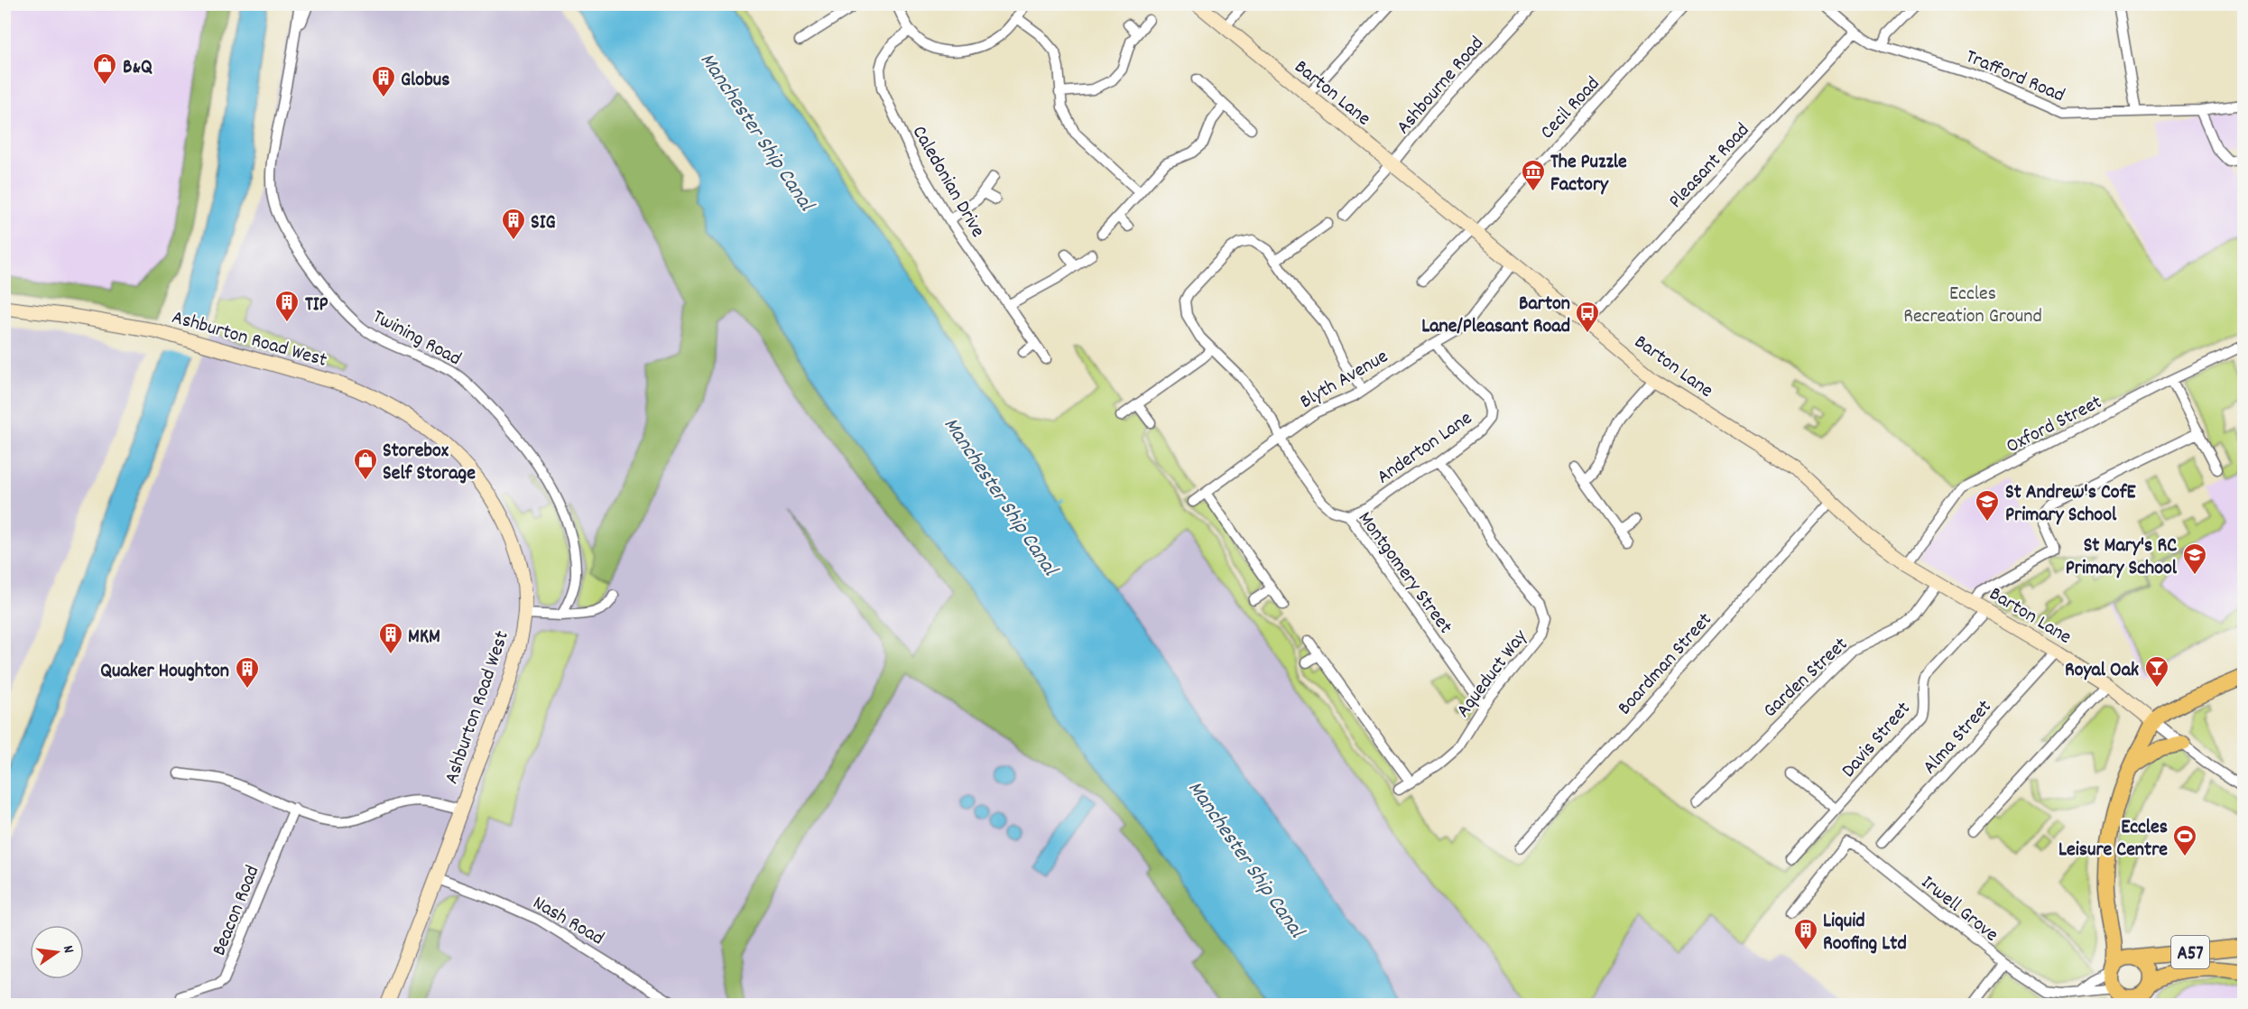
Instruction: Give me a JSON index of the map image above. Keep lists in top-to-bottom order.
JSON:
{
  "streets": {
    "main road": ["Barton Lane", "Ashburton Road West", "A57"],
    "street": [
      "Trafford Road",
      "Ashbourne Road",
      "Cecil Road",
      "Pleasant Road",
      "Caledonian Drive",
      "Twining Road",
      "Blyth Avenue",
      "Oxford Street",
      "Anderton Lane",
      "Montgomery Street",
      "Boardman Street",
      "Aqueduct Way",
      "Garden Street",
      "Alma Street",
      "Davis Street",
      "Irwell Grove",
      "Beacon Road",
      "Nash Road"
    ]
  },
  "crossings": [
    ["Trafford Road", "Pleasant Road"],
    ["Ashbourne Road", "Barton Lane"],
    ["Barton Lane", "Cecil Road"],
    ["Barton Lane", "Pleasant Road"],
    ["Barton Lane", "Blyth Avenue"],
    ["Barton Lane", "Oxford Street"],
    ["Barton Lane", "Boardman Street"],
    ["Barton Lane", "Garden Street"],
    ["Barton Lane", "Alma Street"],
    ["Barton Lane", "Davis Street"],
    ["Ashburton Road West", "Nash Road"],
    ["Blyth Avenue", "Anderton Lane"],
    ["Blyth Avenue", "Montgomery Street"],
    ["Anderton Lane", "Montgomery Street"],
    ["Anderton Lane", "Aqueduct Way"],
    ["Montgomery Street", "Aqueduct Way"],
    ["Irwell Grove", "A57"]
  ],
  "water": ["Manchester Ship Canal"],
  "parks": ["Eccles Recreation Ground"],
  "places": {
    "shop": ["B&Q", "Storebox Self Storage"],
    "building": [
      "Globus",
      "SIG",
      "TIP",
      "MKM",
      "Quaker Houghton",
      "Liquid Roofing Ltd"
    ],
    "museum": ["The Puzzle Factory"],
    "bus stop": ["Barton Lane/Pleasant Road"],
    "school or university": ["St Andrew's CofE Primary School", "St Mary's RC Primary School"],
    "bar": ["Royal Oak"],
    "sports": ["Eccles Leisure Centre"]
  },
  "north": "right"
}
